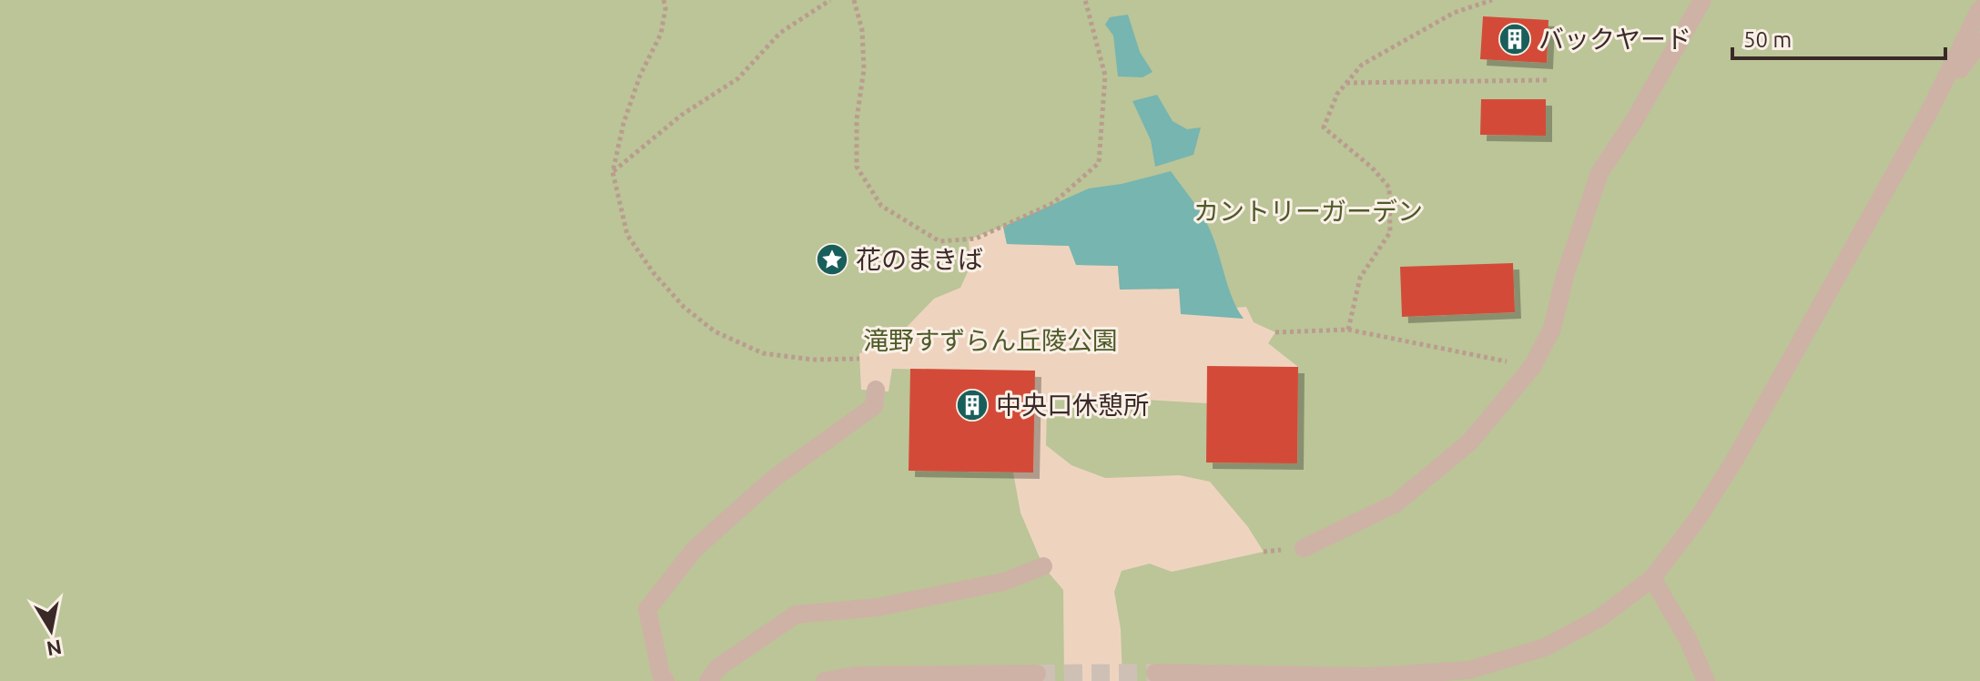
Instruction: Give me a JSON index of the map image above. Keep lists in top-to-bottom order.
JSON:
{
  "parks": ["カントリーガーデン", "滝野すずらん丘陵公園"],
  "places": {
    "building": ["バックヤード", "中央口休憩所"],
    "place": ["花のまきば"]
  },
  "scale_bar": "50 m",
  "north": "bottom"
}
